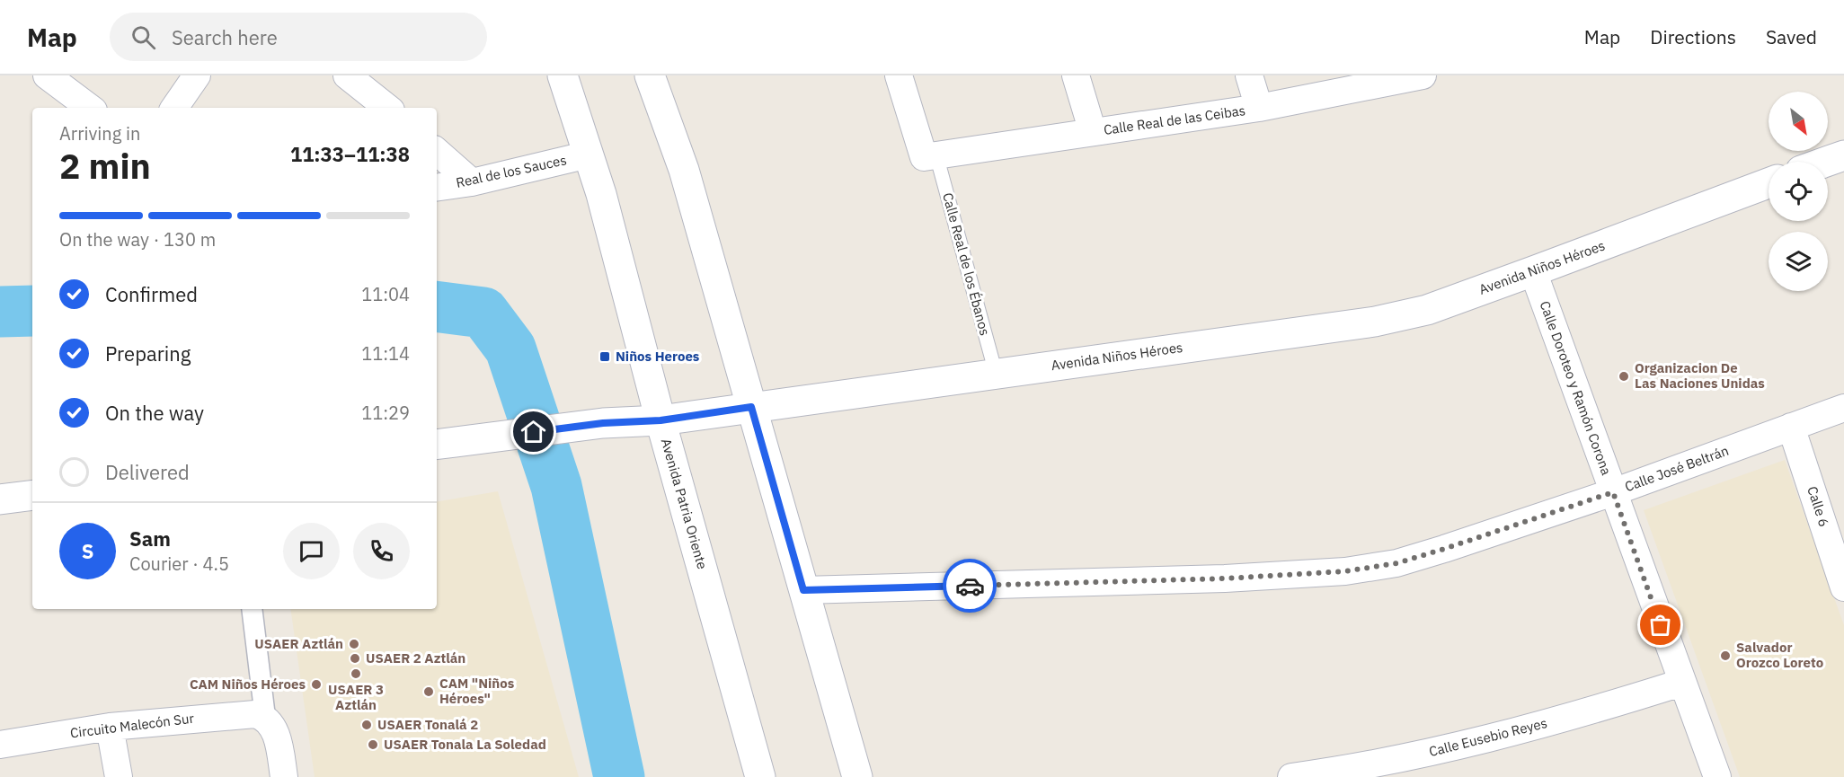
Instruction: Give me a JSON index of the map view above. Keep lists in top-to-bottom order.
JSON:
{
  "streets": {
    "street": [
      "Calle Real de las Ceibas",
      "Real de los Sauces",
      "Calle Real de los Ébanos",
      "Avenida Niños Héroes",
      "Calle Doroteo y Ramón Corona",
      "Calle José Beltrán",
      "Avenida Patria Oriente",
      "Calle 6",
      "Circuito Malecón Sur",
      "Calle Eusebio Reyes"
    ]
  },
  "crossings": [
    ["Calle Real de las Ceibas", "Calle Real de los Ébanos"],
    ["Real de los Sauces", "Avenida Patria Oriente"],
    ["Calle Real de los Ébanos", "Avenida Niños Héroes"],
    ["Avenida Niños Héroes", "Calle Doroteo y Ramón Corona"],
    ["Avenida Niños Héroes", "Avenida Patria Oriente"],
    ["Calle Doroteo y Ramón Corona", "Calle José Beltrán"],
    ["Calle Doroteo y Ramón Corona", "Calle Eusebio Reyes"],
    ["Calle José Beltrán", "Calle 6"]
  ],
  "places": {
    "transit": ["Niños Heroes"],
    "other": [
      "Organizacion De Las Naciones Unidas",
      "USAER Aztlán",
      "Salvador Orozco Loreto",
      "USAER 2 Aztlán",
      "USAER 3 Aztlán",
      "CAM Niños Héroes",
      "CAM \"Niños Héroes\"",
      "USAER Tonalá 2",
      "USAER Tonala La Soledad"
    ]
  },
  "north": "bottom right",
  "page": {
    "header": "Map",
    "search": "Search here",
    "nav": ["Map", "Directions", "Saved"],
    "heading": ["2 min", "Arriving in", "11:33–11:38"],
    "panel": ["Sam", "Courier · 4.5"],
    "bar": "On the way · 130 m",
    "list": [
      ["Confirmed", "11:04"],
      ["Preparing", "11:14"],
      ["On the way", "11:29"],
      "Delivered"
    ],
    "round": "S"
  }
}
